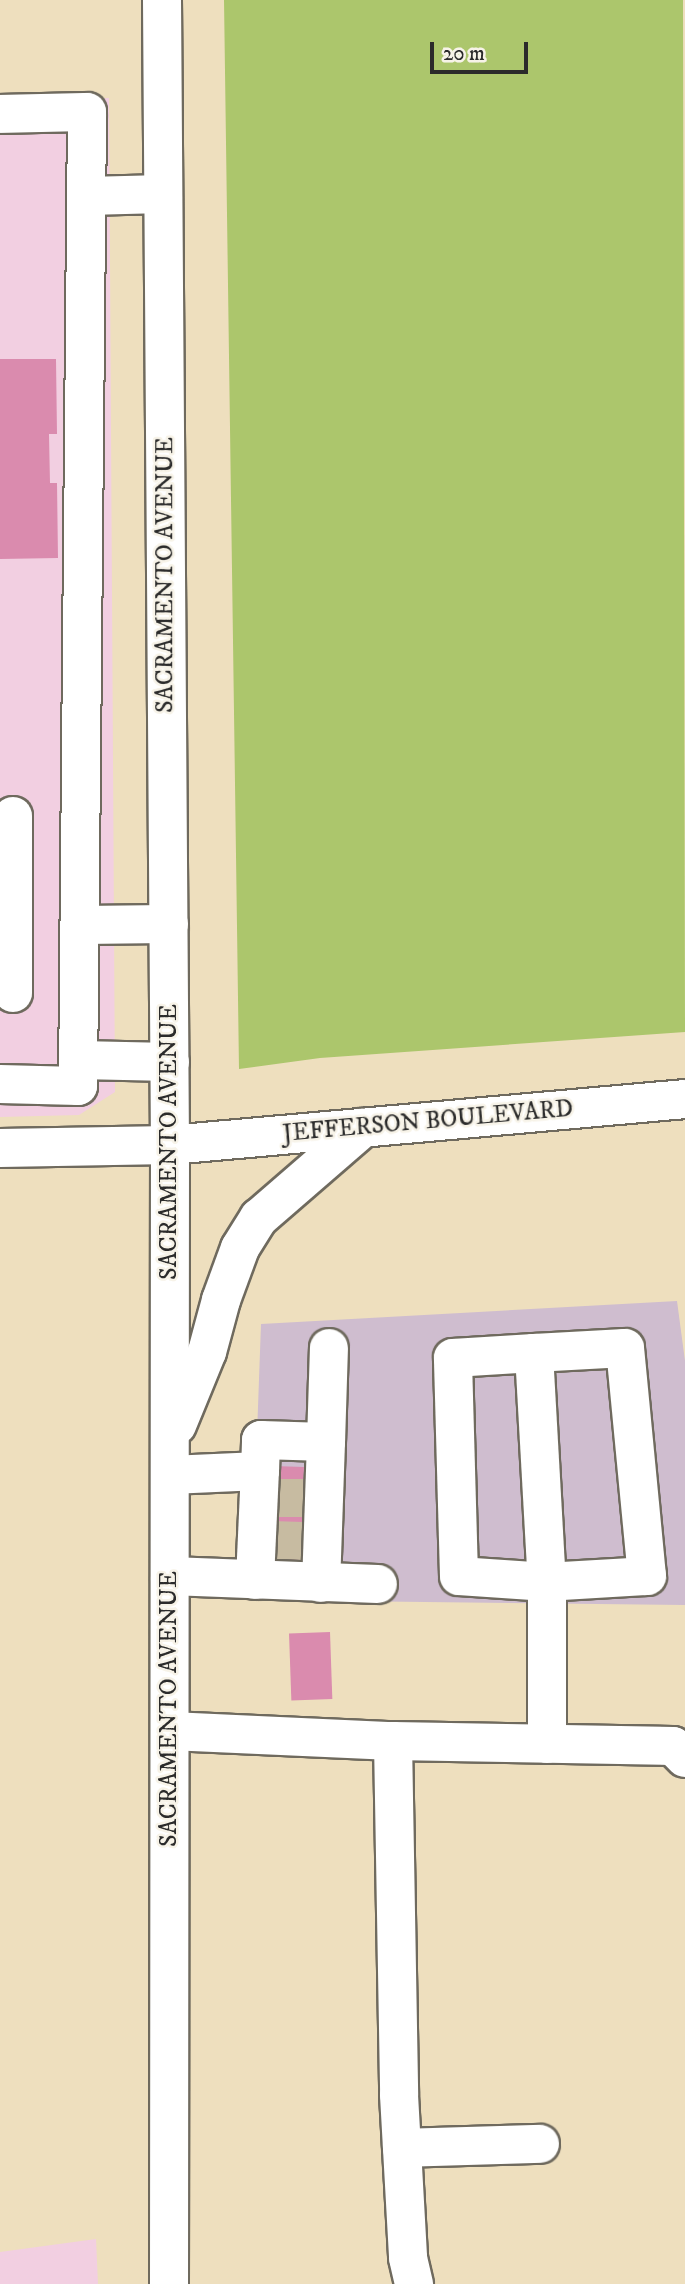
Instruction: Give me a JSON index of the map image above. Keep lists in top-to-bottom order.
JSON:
{
  "streets": {
    "main road": ["SACRAMENTO AVENUE", "JEFFERSON BOULEVARD"]
  },
  "crossings": [
    ["SACRAMENTO AVENUE", "JEFFERSON BOULEVARD"]
  ],
  "scale_bar": "20 m"
}
